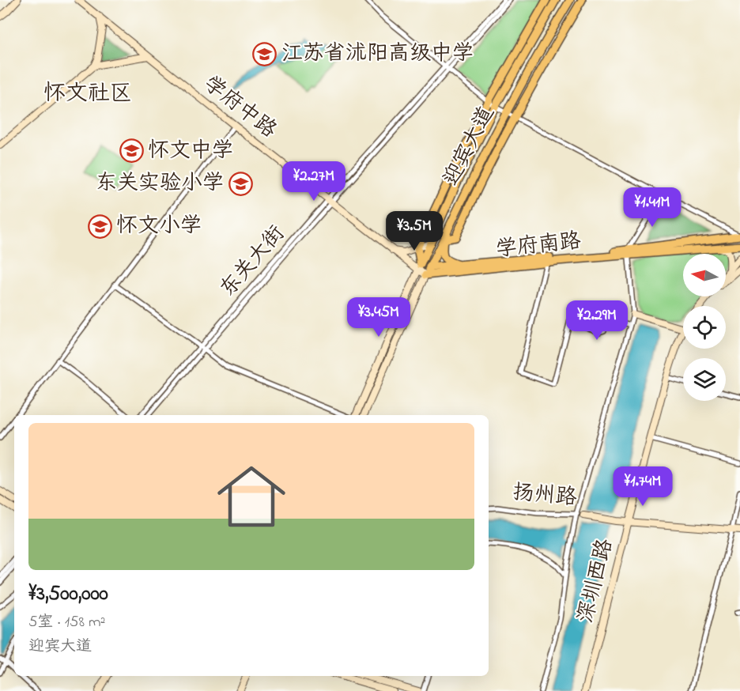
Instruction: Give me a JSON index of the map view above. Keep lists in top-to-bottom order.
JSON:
{
  "streets": {
    "main road": ["迎宾大道", "学府南路"],
    "street": [
      "学府中路",
      "东关大街",
      "扬州路",
      "深圳西路"
    ]
  },
  "crossings": [
    ["学府中路", "迎宾大道"],
    ["学府中路", "东关大街"],
    ["迎宾大道", "学府南路"],
    ["扬州路", "深圳西路"]
  ],
  "districts": ["怀文社区"],
  "places": {
    "school or university": [
      "江苏省沭阳高级中学",
      "怀文中学",
      "东关实验小学",
      "怀文小学"
    ]
  },
  "north": "left",
  "page": {
    "price": [
      "¥2.27M",
      "¥1.41M",
      "¥3.5M",
      "¥3.45M",
      "¥2.29M",
      "¥1.74M"
    ],
    "list": [
      {
        "name": "¥3,500,000",
        "note": "5室 · 158 m² · 迎宾大道"
      }
    ]
  }
}
